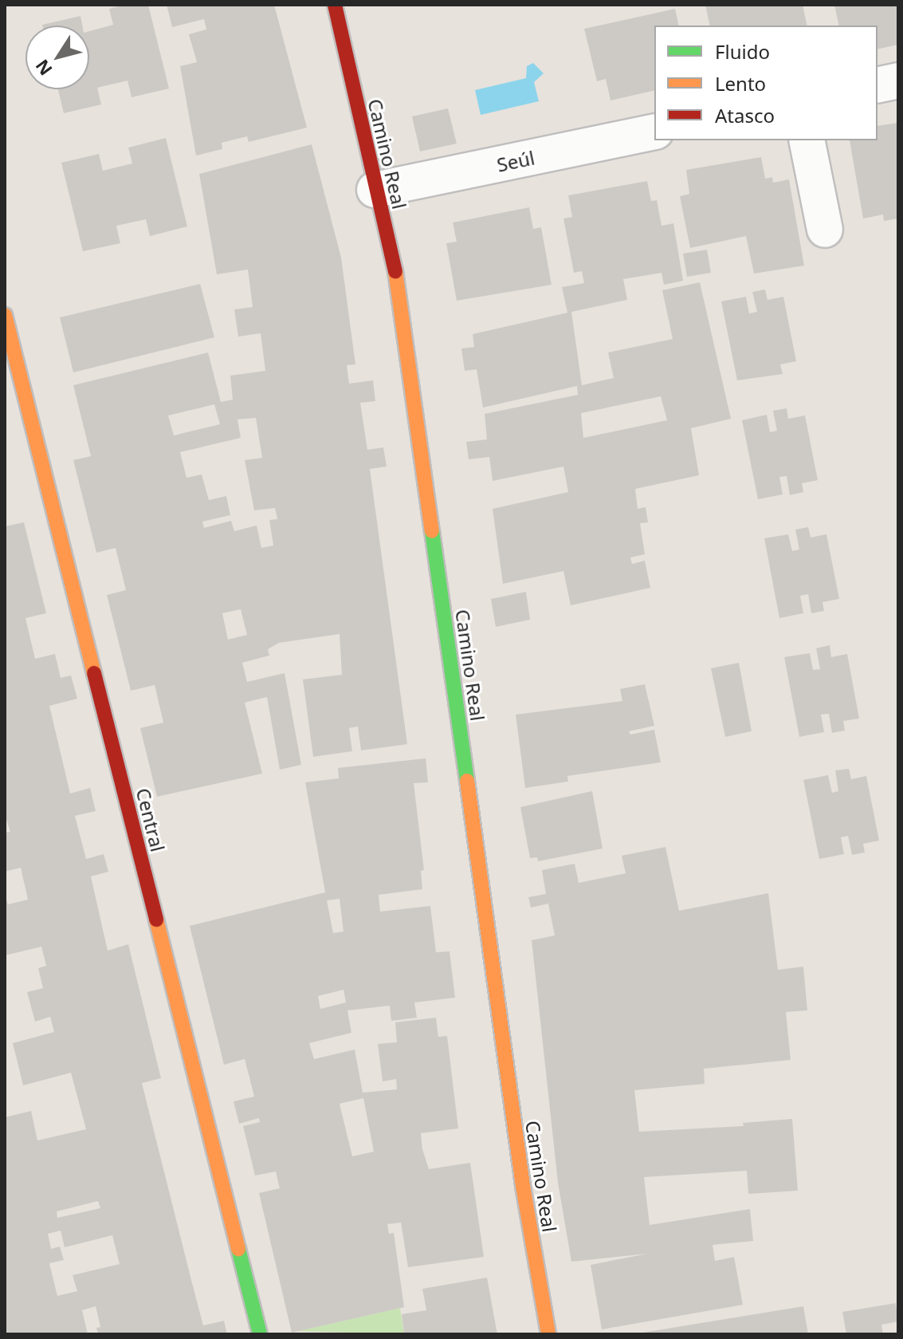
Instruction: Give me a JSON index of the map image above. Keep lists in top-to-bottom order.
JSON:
{
  "streets": {
    "street": ["Camino Real", "Seúl", "Central"]
  },
  "crossings": [
    ["Camino Real", "Seúl"]
  ],
  "legend": ["Fluido", "Lento", "Atasco"],
  "north": "bottom left"
}
